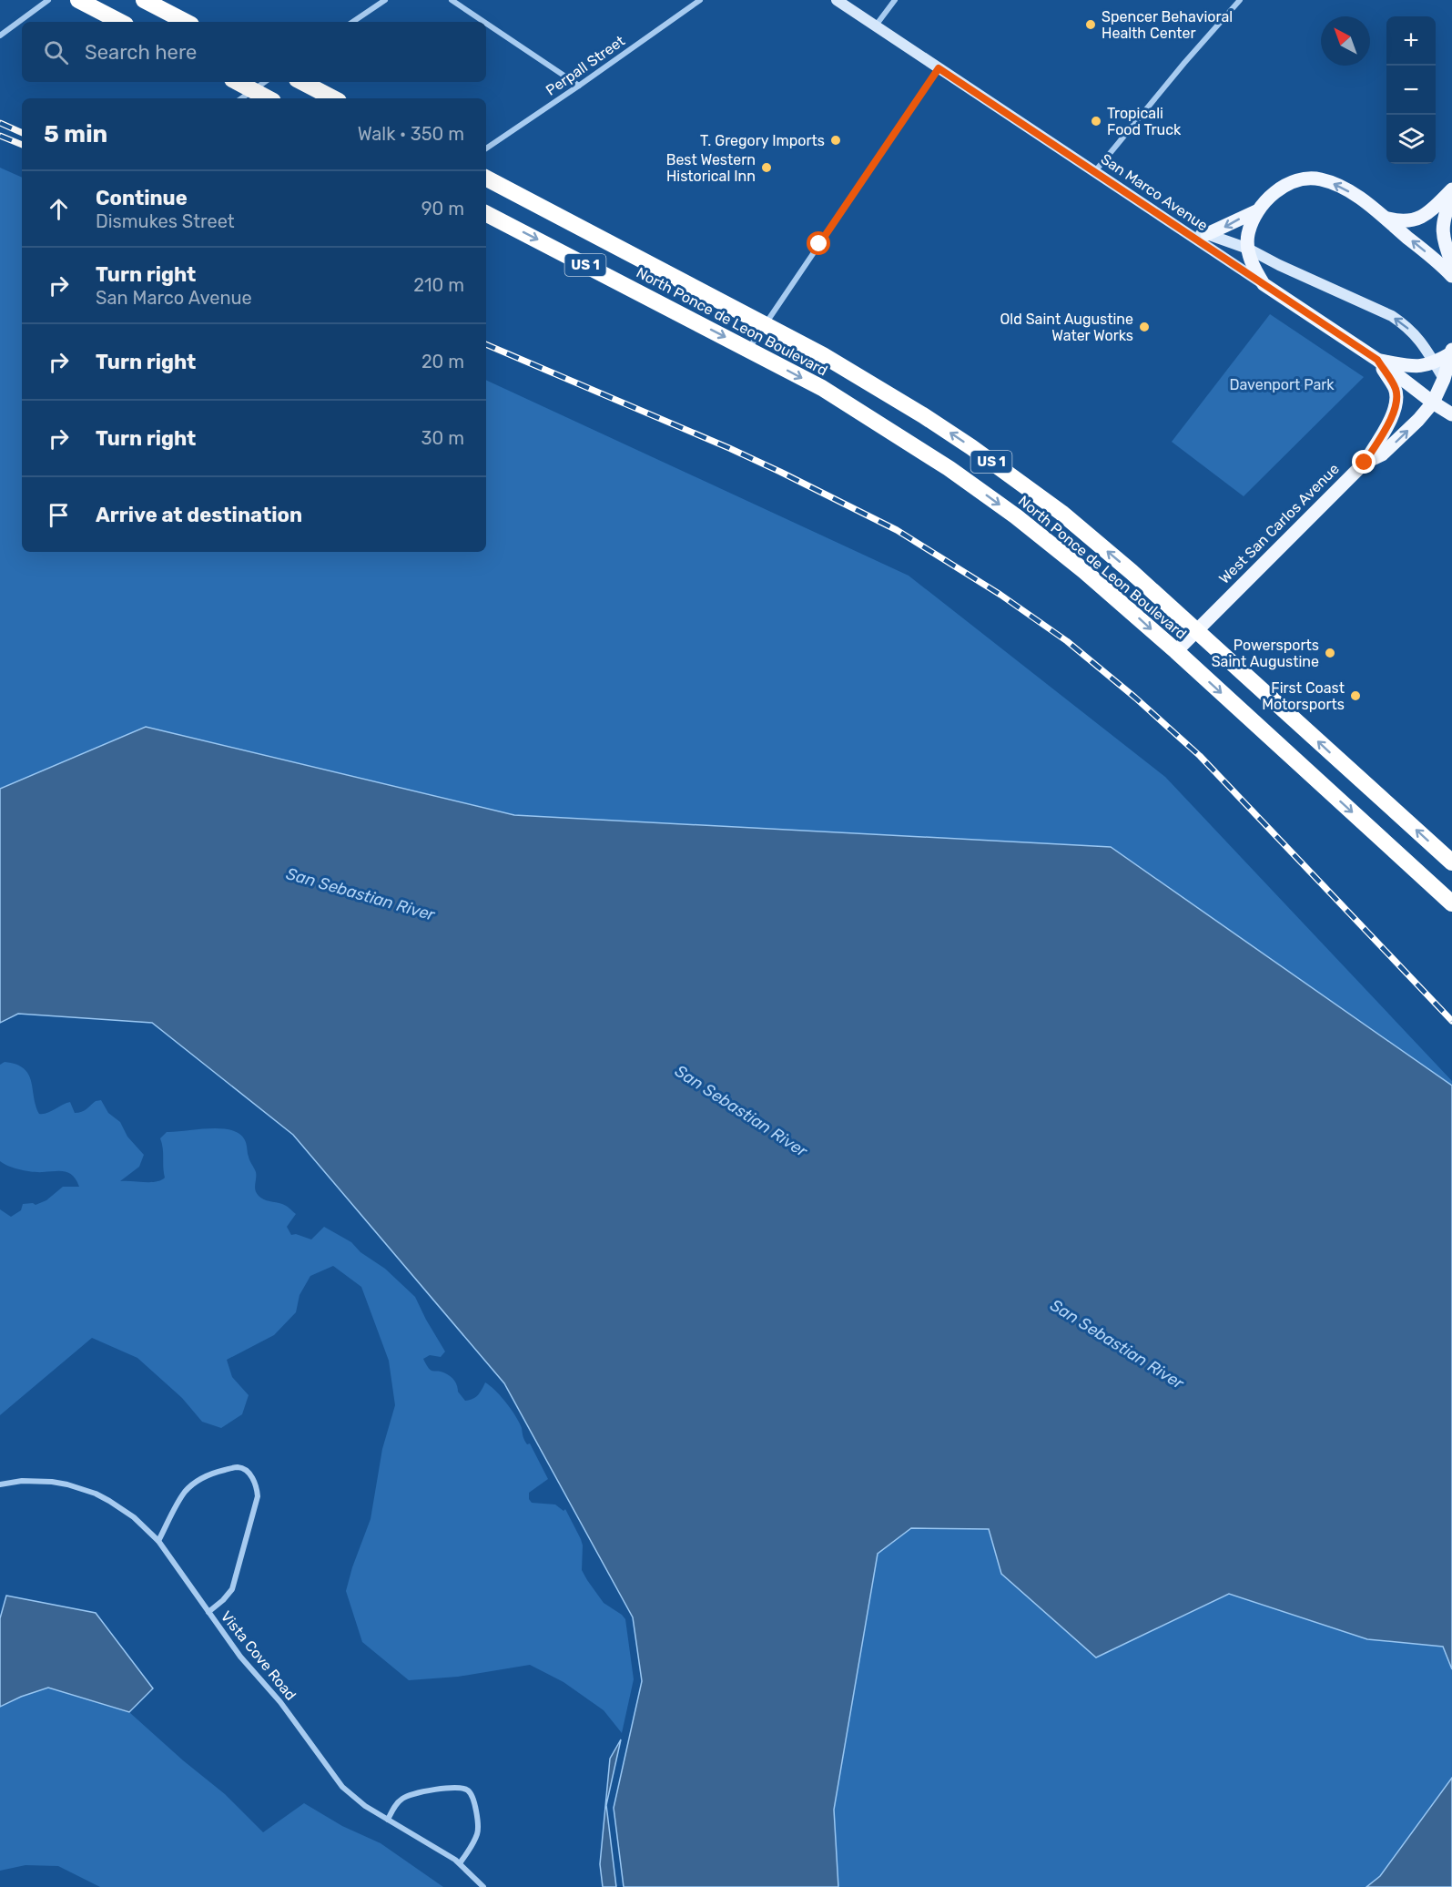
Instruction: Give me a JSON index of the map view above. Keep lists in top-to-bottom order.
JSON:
{
  "streets": {
    "highway": ["US 1", "North Ponce de Leon Boulevard"],
    "main road": ["San Marco Avenue", "West San Carlos Avenue"],
    "street": ["Perpall Street", "Vista Cove Road"]
  },
  "crossings": [
    ["San Marco Avenue", "West San Carlos Avenue"],
    ["North Ponce de Leon Boulevard", "West San Carlos Avenue"]
  ],
  "water": ["San Sebastian River"],
  "parks": ["Davenport Park"],
  "places": [
    "Spencer Behavioral Health Center",
    "Tropicali Food Truck",
    "T. Gregory Imports",
    "Best Western Historical Inn",
    "Old Saint Augustine Water Works",
    "Powersports Saint Augustine",
    "First Coast Motorsports"
  ],
  "north": "top left",
  "page": {
    "map_buttons": ["+", "−"],
    "search": "Search here",
    "heading": ["5 min", "Walk · 350 m"],
    "list": [
      ["Continue", "Dismukes Street", "90 m"],
      ["Turn right", "San Marco Avenue", "210 m"],
      ["Turn right", "20 m"],
      ["Turn right", "30 m"],
      "Arrive at destination"
    ]
  }
}
